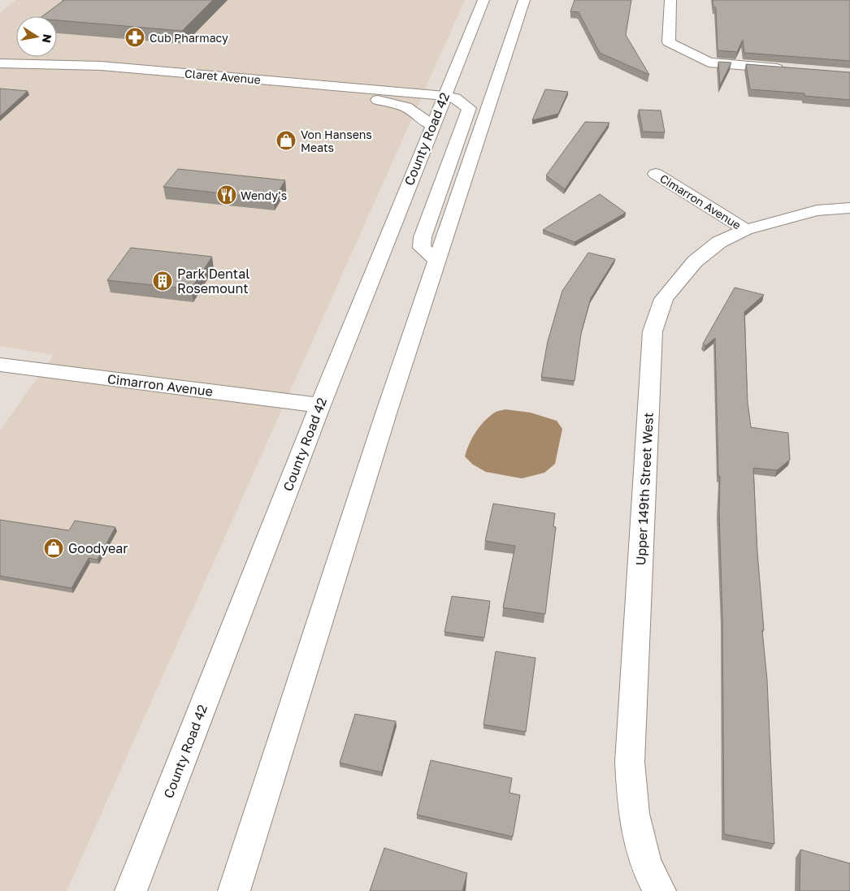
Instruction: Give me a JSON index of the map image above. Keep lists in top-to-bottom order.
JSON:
{
  "streets": {
    "main road": [
      "Claret Avenue",
      "County Road 42",
      "Cimarron Avenue",
      "Upper 149th Street West"
    ]
  },
  "crossings": [
    ["Claret Avenue", "County Road 42"],
    ["County Road 42", "Cimarron Avenue"],
    ["Cimarron Avenue", "Upper 149th Street West"]
  ],
  "places": {
    "pharmacy": ["Cub Pharmacy"],
    "shop": ["Von Hansens Meats", "Goodyear"],
    "restaurant": ["Wendy's"],
    "building": ["Park Dental Rosemount"]
  },
  "north": "right"
}
